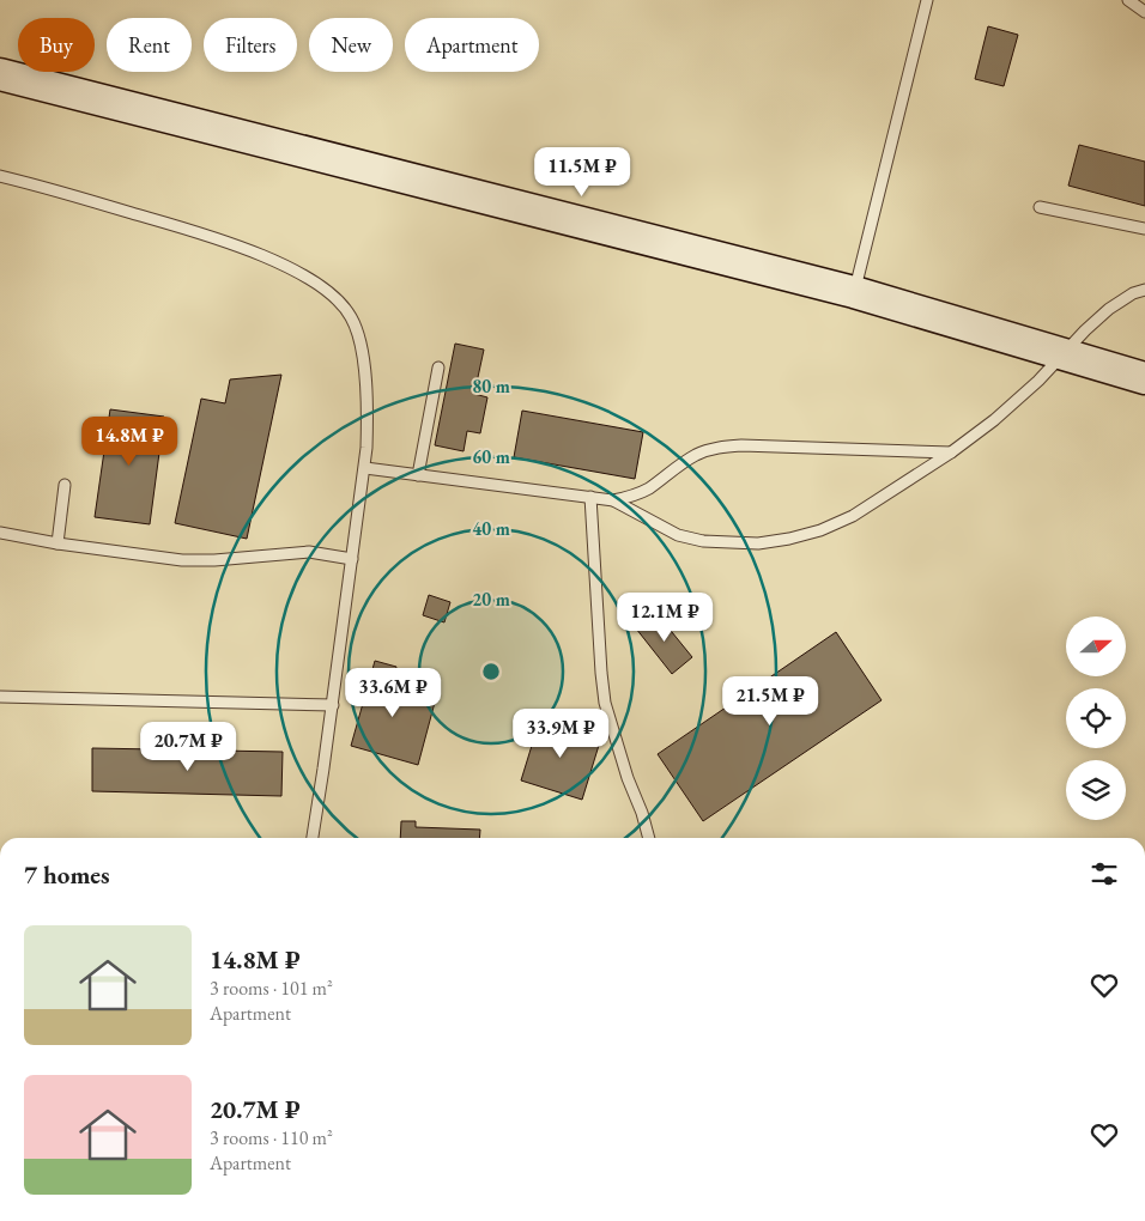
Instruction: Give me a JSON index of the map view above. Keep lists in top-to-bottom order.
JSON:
{
  "north": "right",
  "page": {
    "chip": [
      "Buy",
      "Rent",
      "Filters",
      "New",
      "Apartment"
    ],
    "price": [
      "11.5M ₽",
      "14.8M ₽",
      "12.1M ₽",
      "33.6M ₽",
      "21.5M ₽",
      "33.9M ₽",
      "20.7M ₽"
    ],
    "heading": "7 homes",
    "list": [
      {
        "name": "14.8M ₽",
        "note": "3 rooms · 101 m² · Apartment"
      },
      {
        "name": "20.7M ₽",
        "note": "3 rooms · 110 m² · Apartment"
      }
    ]
  },
  "rings": [
    "80 m",
    "60 m",
    "40 m",
    "20 m"
  ]
}
